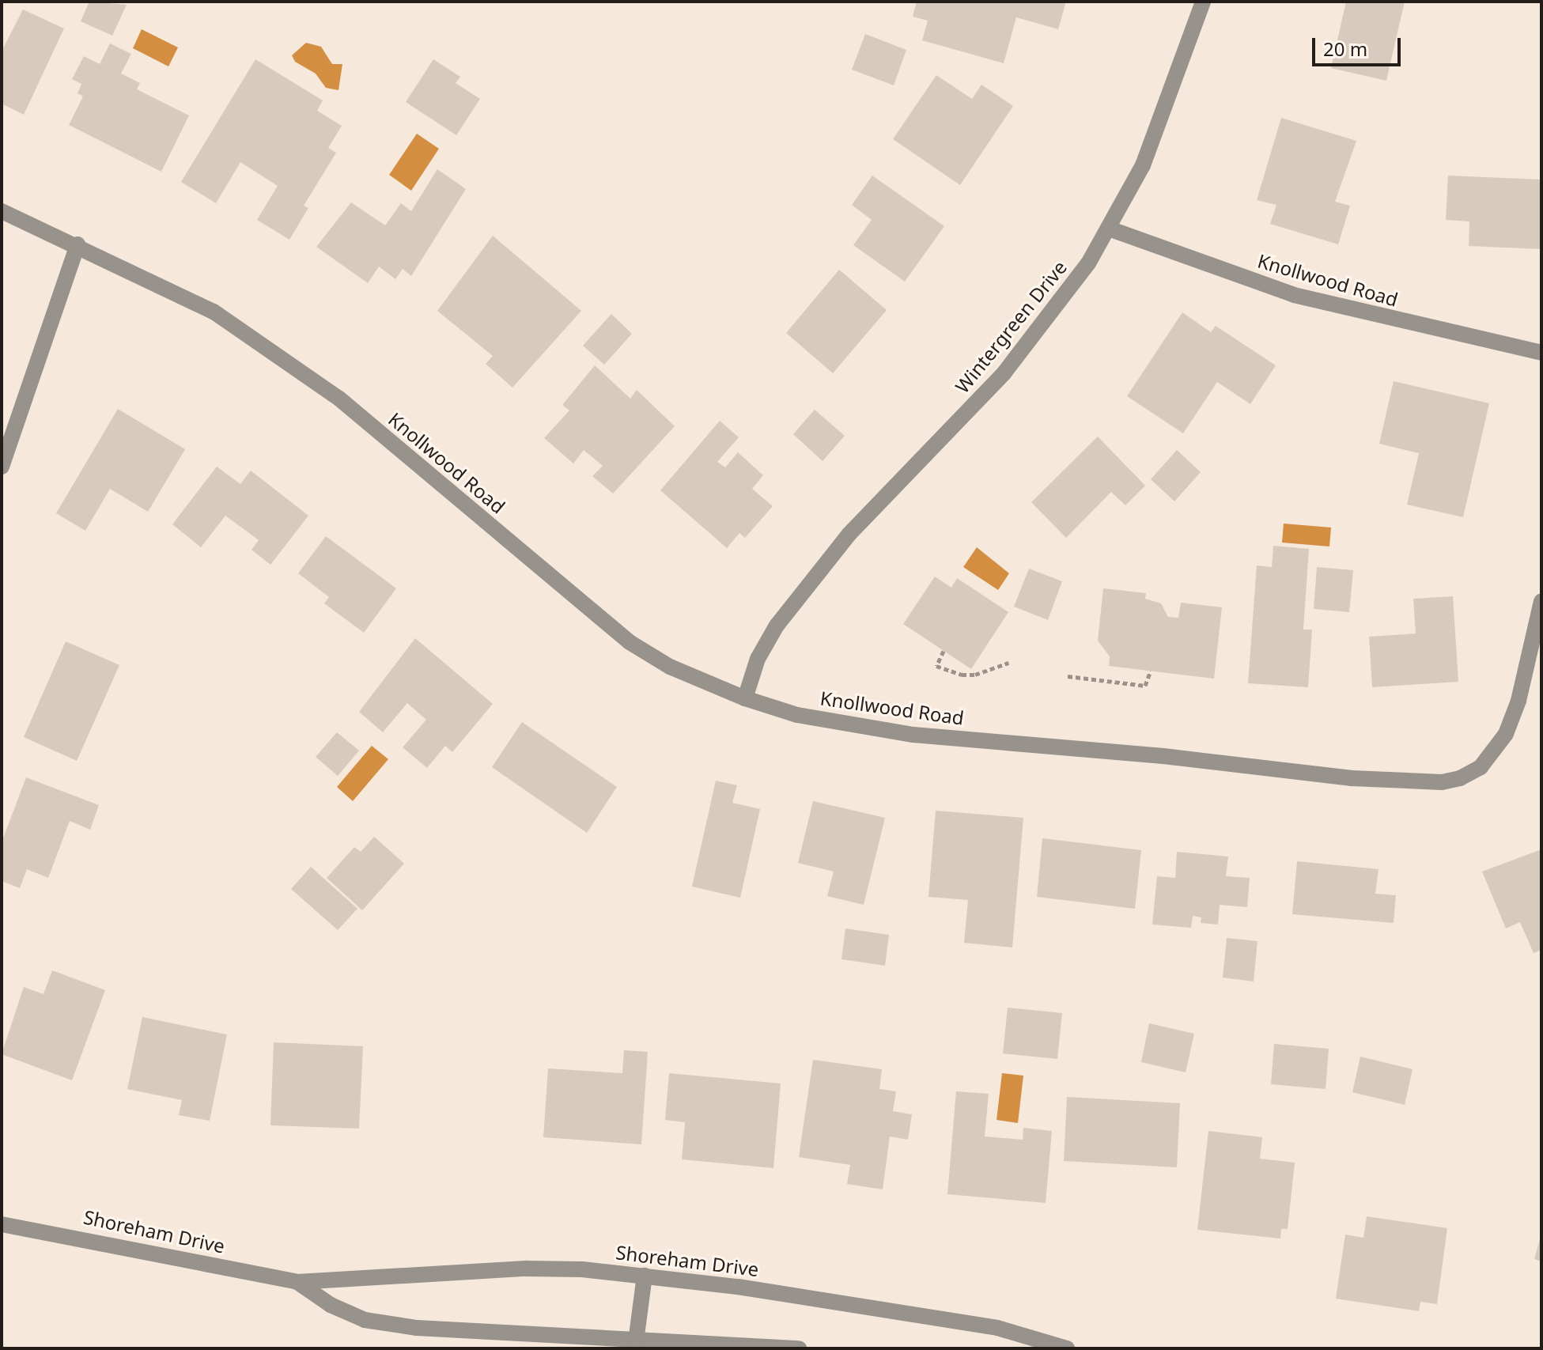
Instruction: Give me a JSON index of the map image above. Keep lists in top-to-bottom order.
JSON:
{
  "streets": {
    "street": ["Knollwood Road", "Wintergreen Drive", "Shoreham Drive"]
  },
  "crossings": [
    ["Knollwood Road", "Wintergreen Drive"]
  ],
  "scale_bar": "20 m"
}
